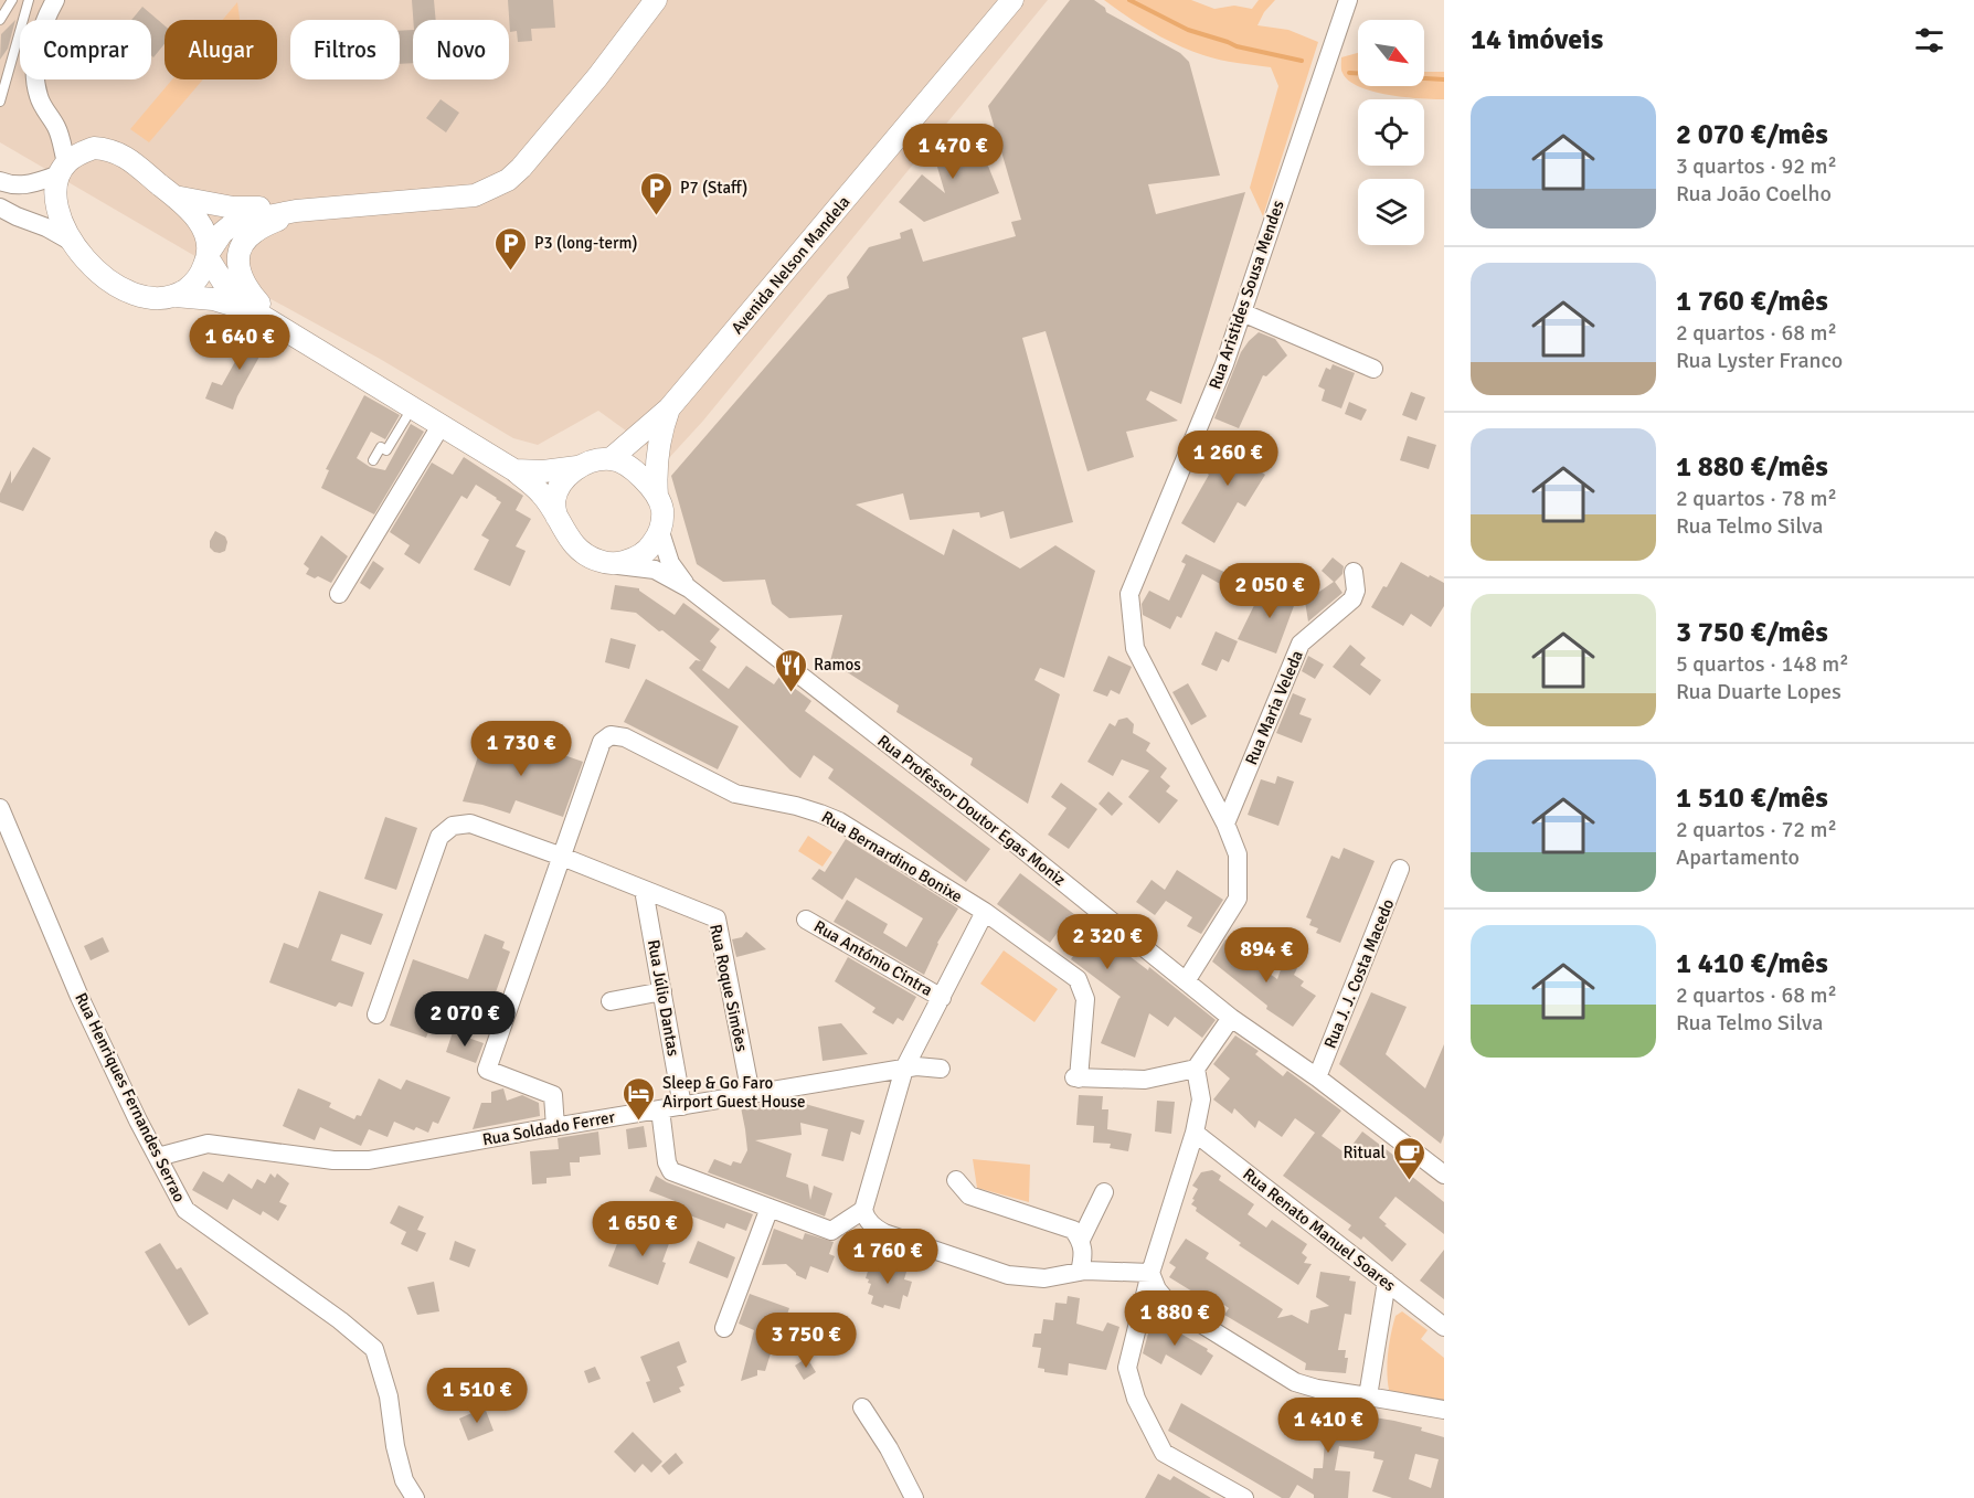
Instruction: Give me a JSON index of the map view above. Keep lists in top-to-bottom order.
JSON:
{
  "streets": {
    "street": [
      "Avenida Nelson Mandela",
      "Rua Aristides Sousa Mendes",
      "Rua Maria Veleda",
      "Rua Professor Doutor Egas Moniz",
      "Rua Bernardino Bonixe",
      "Rua António Cintra",
      "Rua J. J. Costa Macedo",
      "Rua Roque Simões",
      "Rua Júlio Dantas",
      "Rua Henriques Fernandes Serrao",
      "Rua Soldado Ferrer",
      "Rua Renato Manuel Soares"
    ]
  },
  "crossings": [
    ["Rua Aristides Sousa Mendes", "Rua Maria Veleda"],
    ["Rua Aristides Sousa Mendes", "Rua Professor Doutor Egas Moniz"],
    ["Rua Professor Doutor Egas Moniz", "Rua J. J. Costa Macedo"],
    ["Rua Roque Simões", "Rua Júlio Dantas"],
    ["Rua Roque Simões", "Rua Soldado Ferrer"],
    ["Rua Júlio Dantas", "Rua Soldado Ferrer"],
    ["Rua Henriques Fernandes Serrao", "Rua Soldado Ferrer"]
  ],
  "places": {
    "parking": ["P7 (Staff)", "P3 (long-term)"],
    "restaurant": ["Ramos"],
    "hotel": ["Sleep & Go Faro Airport Guest House"],
    "cafe": ["Ritual"]
  },
  "north": "bottom right",
  "page": {
    "heading": "14 imóveis",
    "chip": [
      "Comprar",
      "Alugar",
      "Filtros",
      "Novo"
    ],
    "list": [
      {
        "name": "2 070 €/mês",
        "note": "3 quartos · 92 m² · Rua João Coelho"
      },
      {
        "name": "1 760 €/mês",
        "note": "2 quartos · 68 m² · Rua Lyster Franco"
      },
      {
        "name": "1 880 €/mês",
        "note": "2 quartos · 78 m² · Rua Telmo Silva"
      },
      {
        "name": "3 750 €/mês",
        "note": "5 quartos · 148 m² · Rua Duarte Lopes"
      },
      {
        "name": "1 510 €/mês",
        "note": "2 quartos · 72 m² · Apartamento"
      },
      {
        "name": "1 410 €/mês",
        "note": "2 quartos · 68 m² · Rua Telmo Silva"
      }
    ],
    "price": [
      "1 470 €",
      "1 640 €",
      "1 260 €",
      "2 050 €",
      "1 730 €",
      "2 320 €",
      "894 €",
      "2 070 €",
      "1 650 €",
      "1 760 €",
      "1 880 €",
      "3 750 €",
      "1 510 €",
      "1 410 €"
    ]
  }
}
